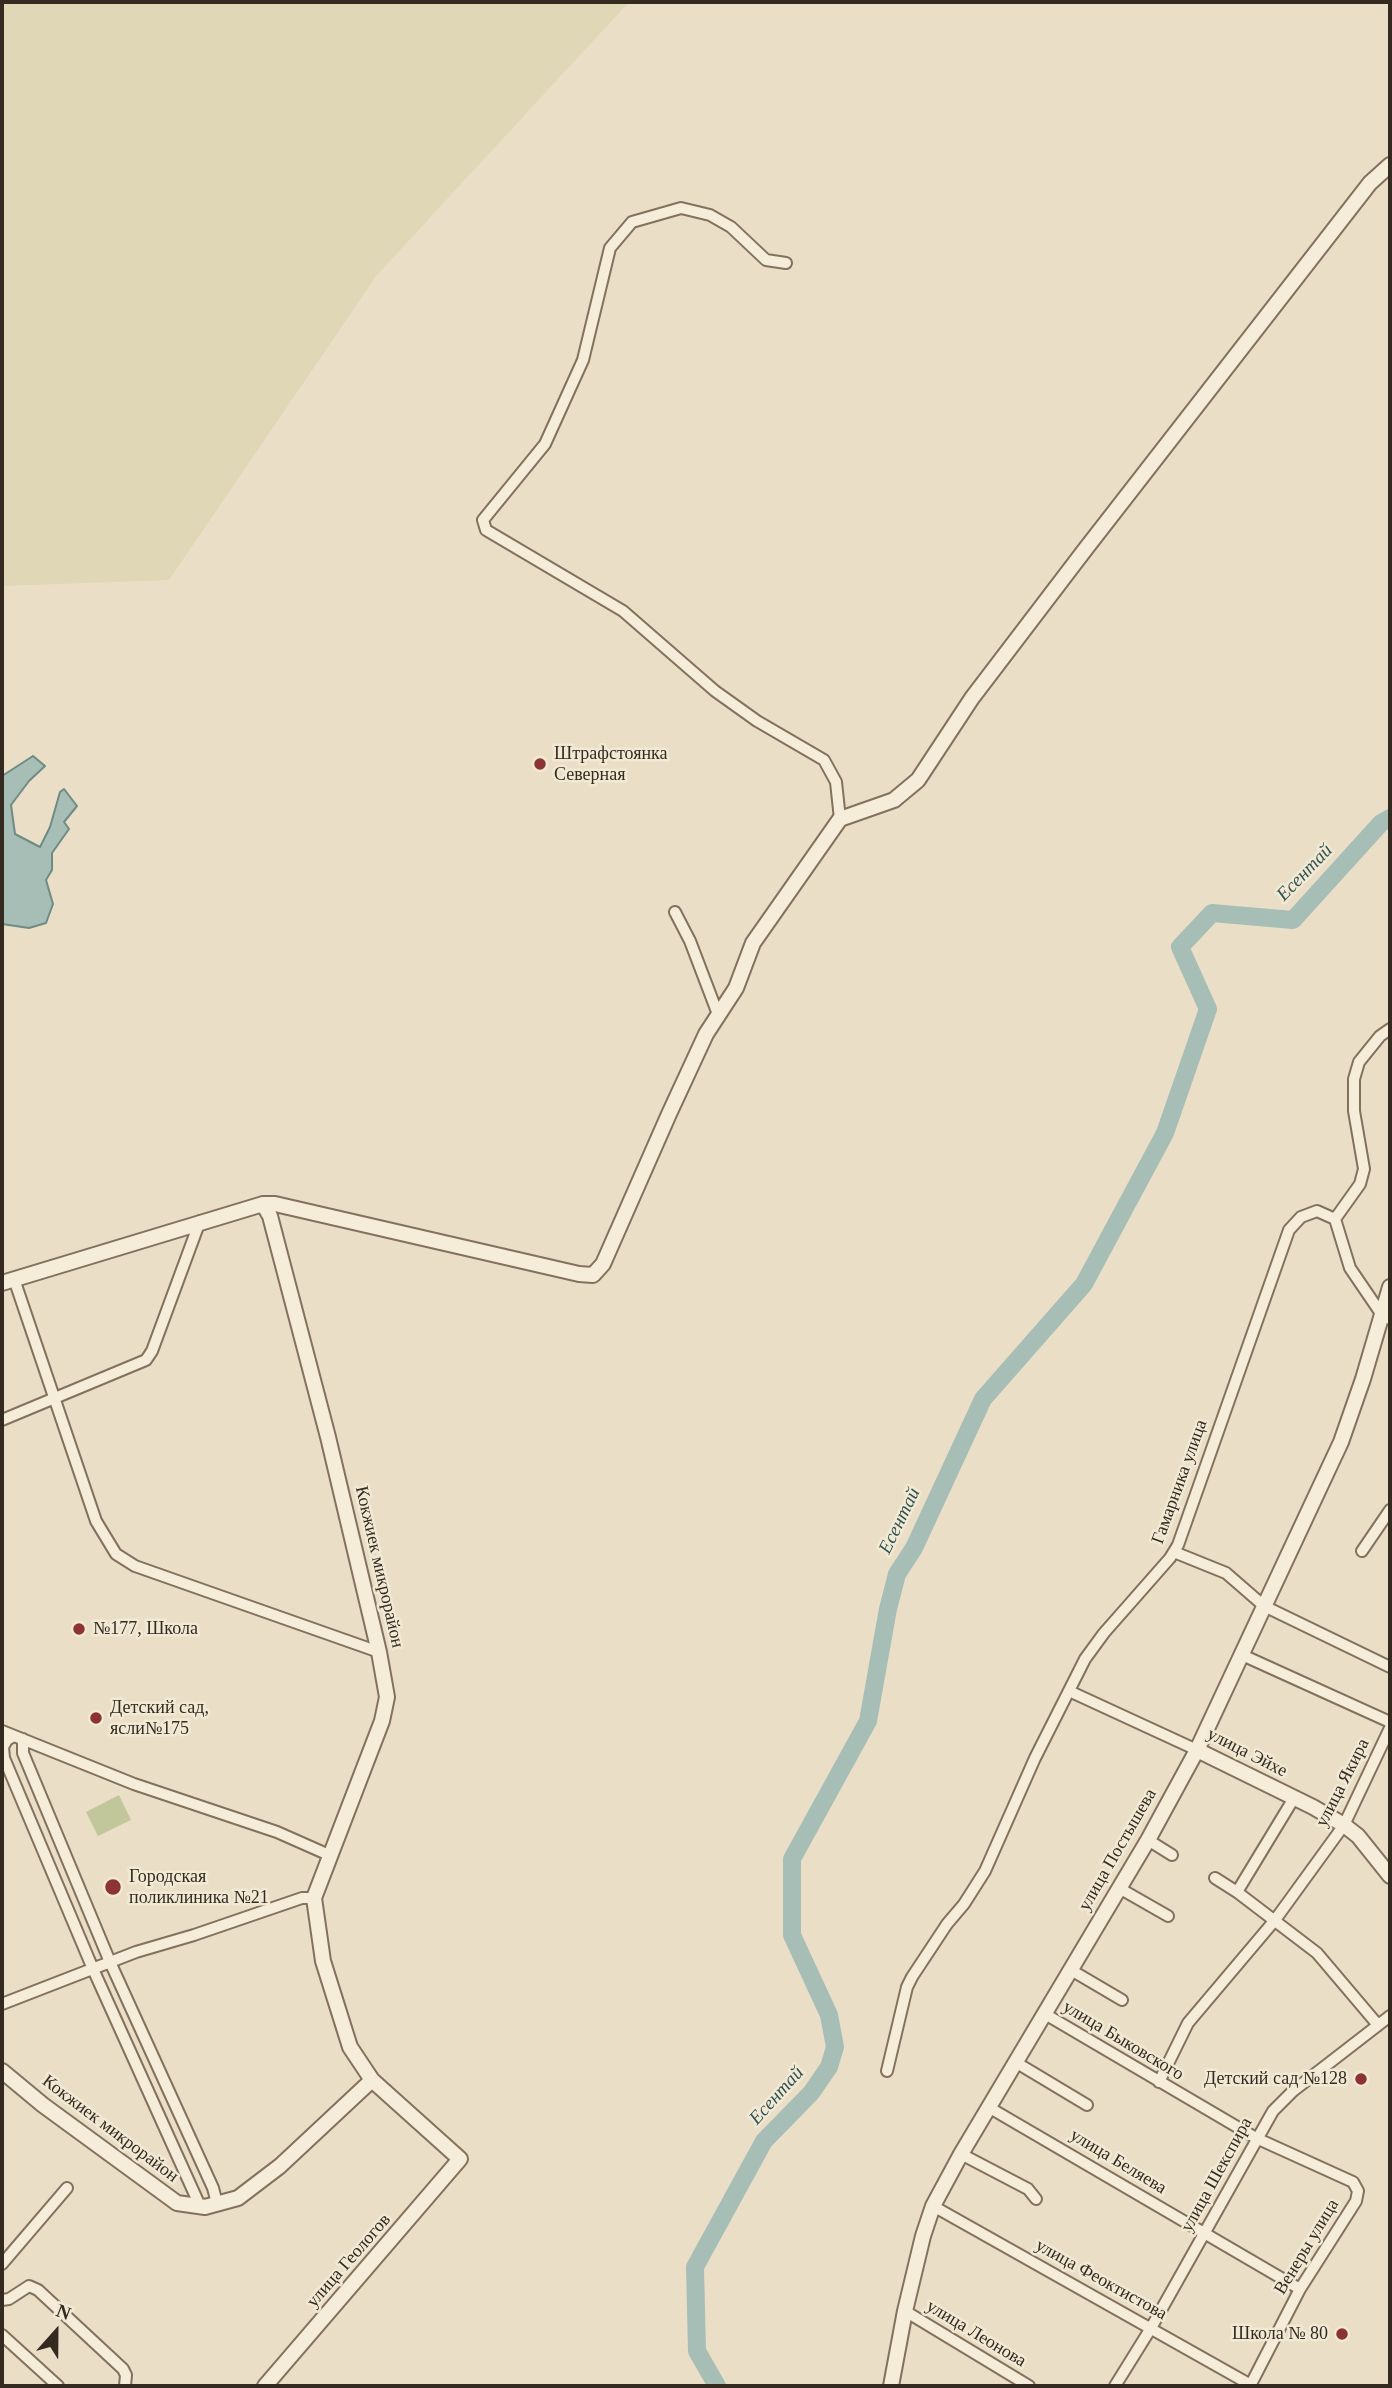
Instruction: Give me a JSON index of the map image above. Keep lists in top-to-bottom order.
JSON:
{
  "streets": {
    "street": [
      "Гамарника улица",
      "Кокжиек микрорайон",
      "улица Эйхе",
      "улица Якира",
      "улица Постышева",
      "улица Быковского",
      "улица Беляева",
      "улица Шекспира",
      "Венеры улица",
      "улица Геологов",
      "улица Феоктистова",
      "улица Леонова"
    ]
  },
  "crossings": [
    ["Гамарника улица", "улица Эйхе"],
    ["Кокжиек микрорайон", "улица Геологов"],
    ["улица Эйхе", "улица Якира"],
    ["улица Эйхе", "улица Постышева"],
    ["улица Якира", "улица Быковского"],
    ["улица Постышева", "улица Быковского"],
    ["улица Постышева", "улица Беляева"],
    ["улица Постышева", "улица Феоктистова"],
    ["улица Постышева", "улица Леонова"],
    ["улица Быковского", "улица Шекспира"],
    ["улица Быковского", "Венеры улица"],
    ["улица Беляева", "улица Шекспира"],
    ["улица Беляева", "Венеры улица"],
    ["улица Шекспира", "улица Феоктистова"],
    ["Венеры улица", "улица Феоктистова"]
  ],
  "water": ["Есентай"],
  "places": [
    "Штрафстоянка Северная",
    "№177, Школа",
    "Детский сад, ясли№175",
    "Городская поликлиника №21",
    "Детский сад №128",
    "Школа № 80"
  ],
  "north": "top"
}
